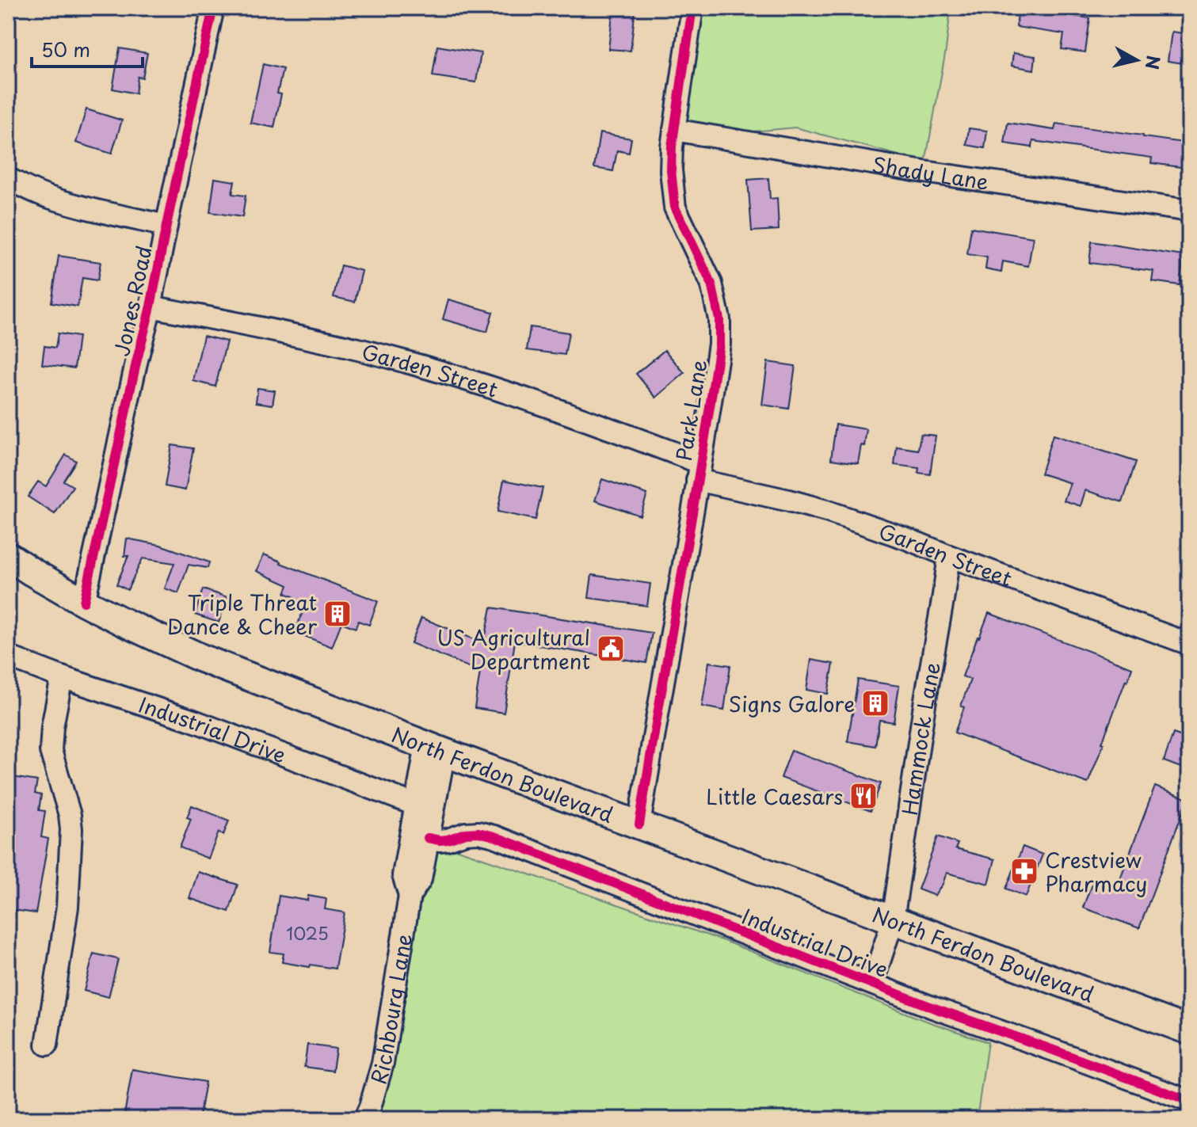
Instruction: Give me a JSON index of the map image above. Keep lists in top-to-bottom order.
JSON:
{
  "streets": {
    "main road": ["North Ferdon Boulevard"],
    "street": [
      "Shady Lane",
      "Jones Road",
      "Garden Street",
      "Park Lane",
      "Industrial Drive",
      "Hammock Lane",
      "Richbourg Lane"
    ]
  },
  "crossings": [
    ["Shady Lane", "Park Lane"],
    ["Jones Road", "Garden Street"],
    ["Jones Road", "North Ferdon Boulevard"],
    ["Garden Street", "Park Lane"],
    ["Garden Street", "Hammock Lane"],
    ["Park Lane", "North Ferdon Boulevard"],
    ["Industrial Drive", "Hammock Lane"],
    ["Industrial Drive", "Richbourg Lane"],
    ["Hammock Lane", "North Ferdon Boulevard"],
    ["North Ferdon Boulevard", "Richbourg Lane"]
  ],
  "places": {
    "building": ["Triple Threat Dance & Cheer", "Signs Galore"],
    "public building": ["US Agricultural Department"],
    "restaurant": ["Little Caesars"],
    "pharmacy": ["Crestview Pharmacy"]
  },
  "house_numbers": ["1025"],
  "scale_bar": "50 m",
  "north": "right"
}
